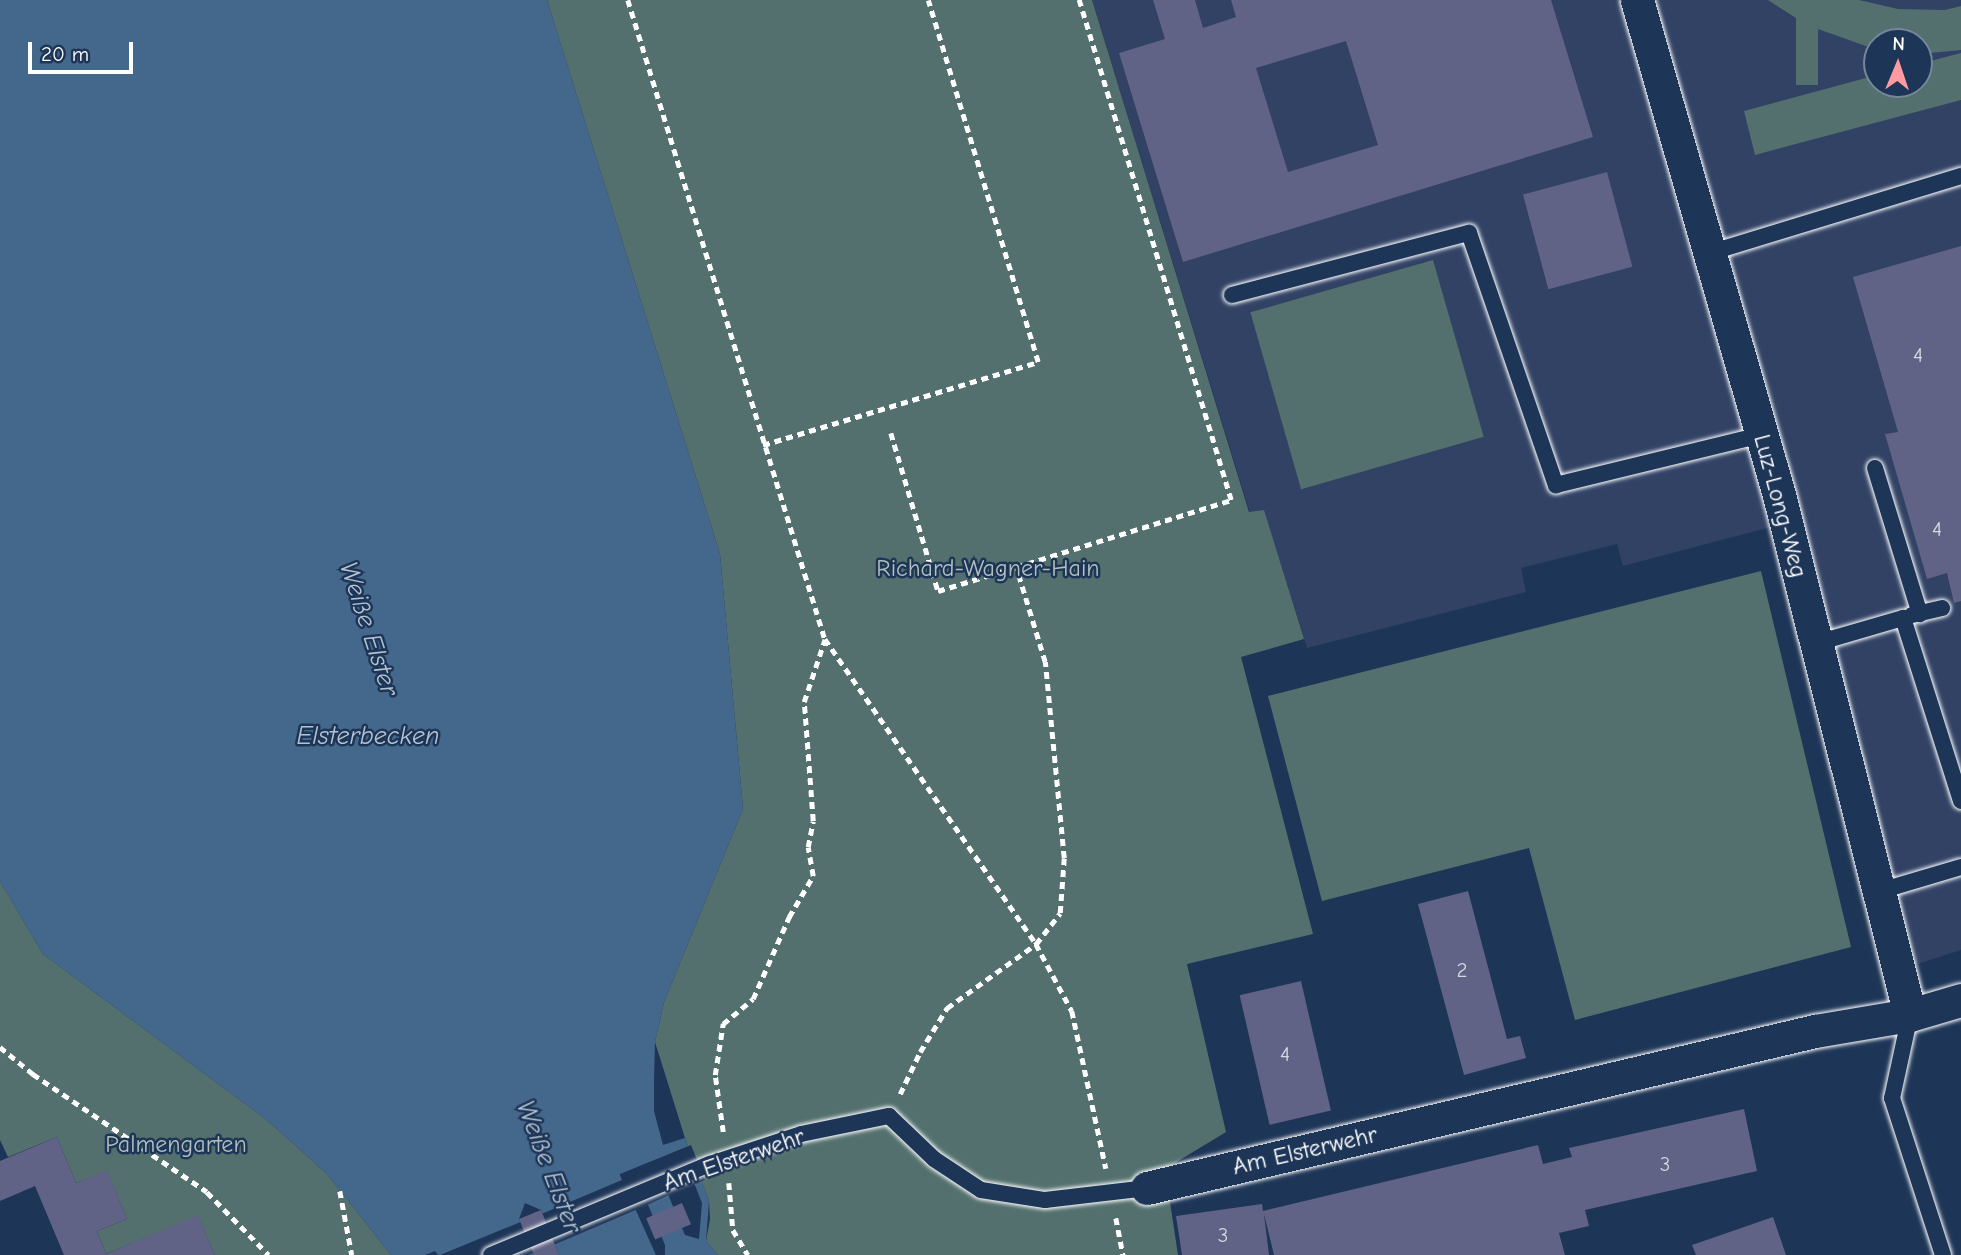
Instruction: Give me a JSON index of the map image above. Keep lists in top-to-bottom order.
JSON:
{
  "streets": {
    "street": ["Luz-Long-Weg", "Am Elsterwehr"]
  },
  "crossings": [
    ["Luz-Long-Weg", "Am Elsterwehr"]
  ],
  "water": ["Weiße Elster", "Elsterbecken"],
  "parks": ["Richard-Wagner-Hain", "Palmengarten"],
  "house_numbers": [
    "4",
    "4",
    "2",
    "4",
    "3",
    "3"
  ],
  "scale_bar": "20 m",
  "north": "top"
}
